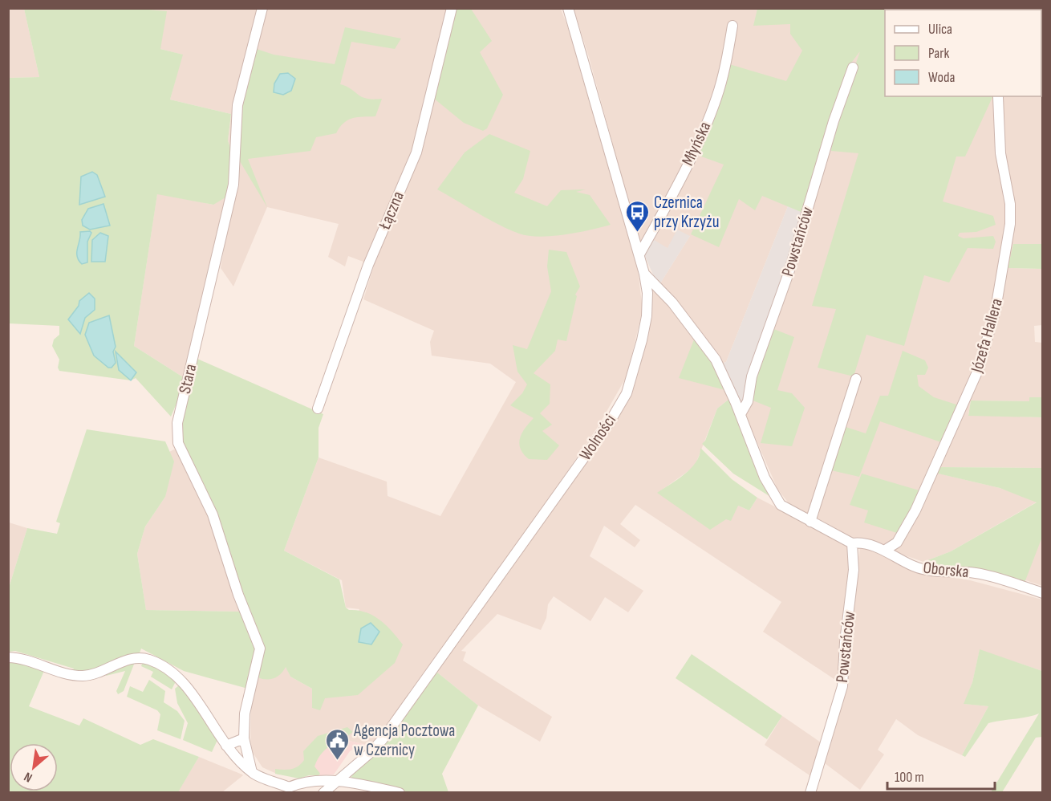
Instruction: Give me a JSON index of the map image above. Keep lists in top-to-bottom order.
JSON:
{
  "streets": {
    "street": [
      "Młyńska",
      "Łączna",
      "Powstańców",
      "Józefa Hallera",
      "Stara",
      "Wolności",
      "Oborska"
    ]
  },
  "crossings": [
    ["Młyńska", "Wolności"],
    ["Powstańców", "Oborska"],
    ["Józefa Hallera", "Oborska"]
  ],
  "places": {
    "bus stop": ["Czernica przy Krzyżu"],
    "public building": ["Agencja Pocztowa w Czernicy"]
  },
  "legend": ["Ulica", "Park", "Woda"],
  "scale_bar": "100 m",
  "north": "bottom left"
}
